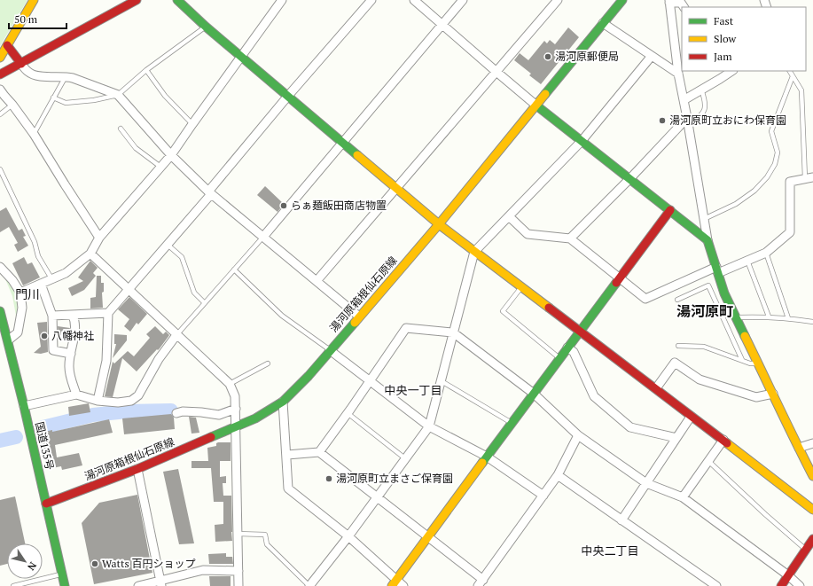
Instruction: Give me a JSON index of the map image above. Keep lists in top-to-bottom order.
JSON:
{
  "streets": {
    "main road": ["湯河原箱根仙石原線", "国道135号"]
  },
  "crossings": [
    ["湯河原箱根仙石原線", "国道135号"]
  ],
  "districts": [
    "門川",
    "湯河原町",
    "中央一丁目",
    "中央二丁目"
  ],
  "places": [
    "湯河原郵便局",
    "湯河原町立おにわ保育園",
    "らぁ麺飯田商店物置",
    "八幡神社",
    "湯河原町立まさご保育園",
    "Watts 百円ショップ"
  ],
  "legend": ["Fast", "Slow", "Jam"],
  "scale_bar": "50 m",
  "north": "bottom right"
}
